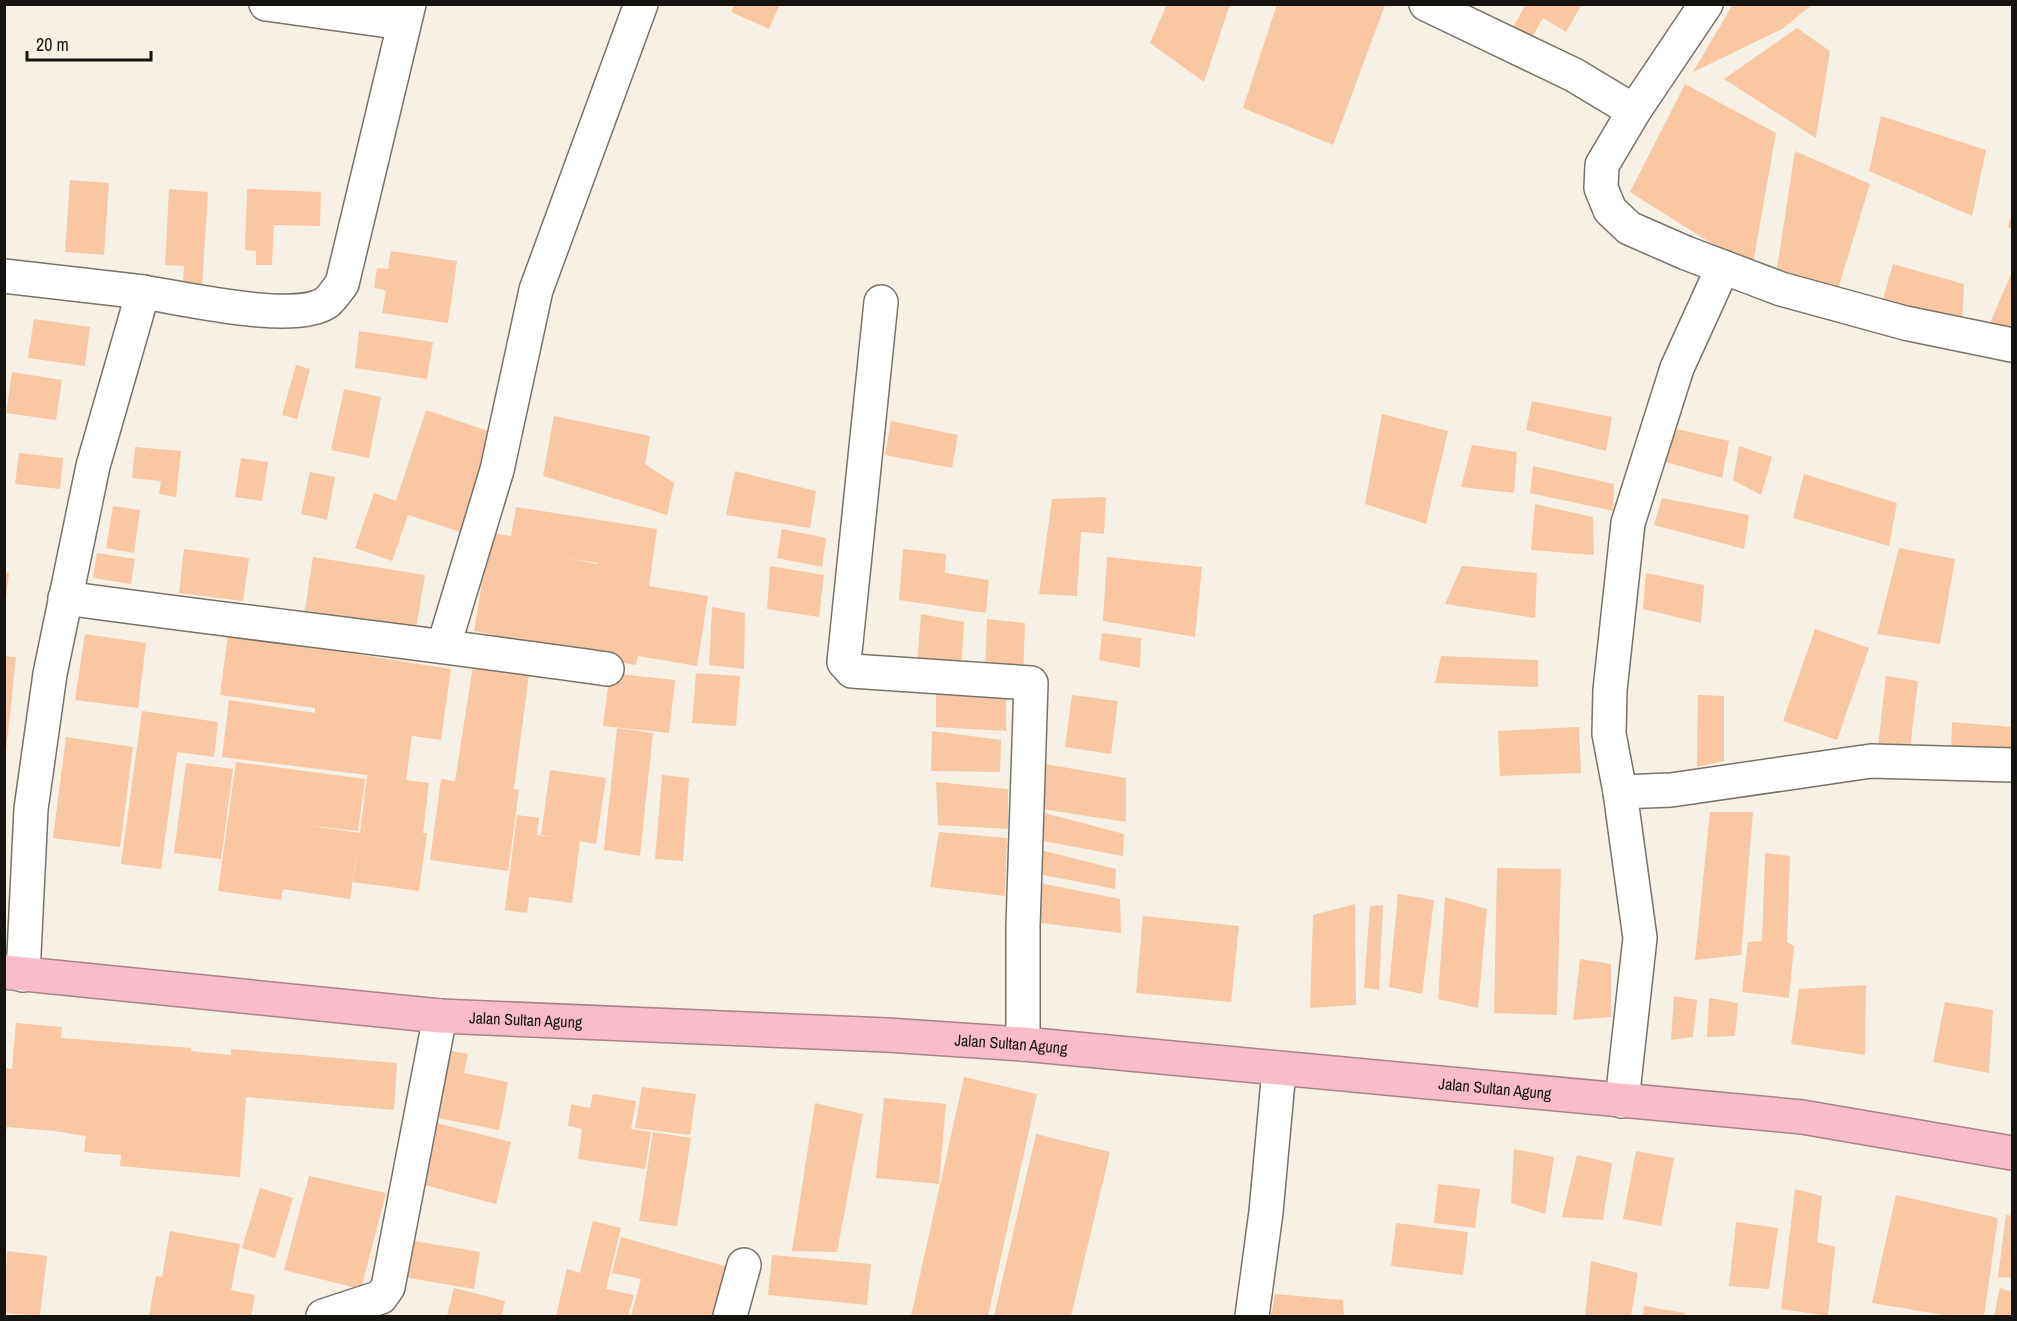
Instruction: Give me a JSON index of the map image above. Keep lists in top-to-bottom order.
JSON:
{
  "streets": {
    "highway": ["Jalan Sultan Agung"]
  },
  "scale_bar": "20 m"
}
